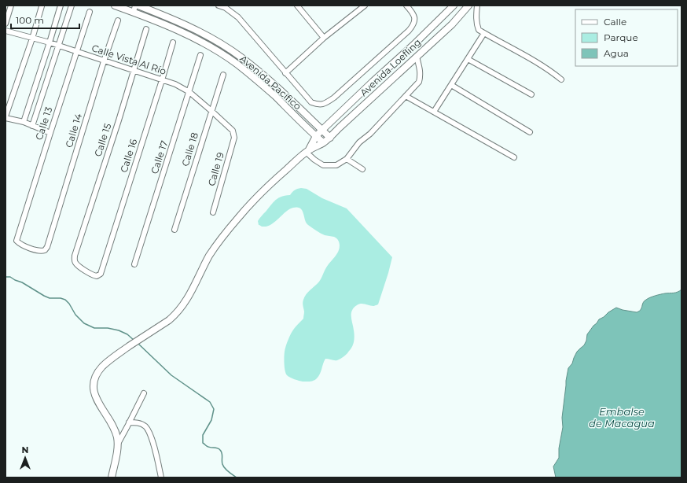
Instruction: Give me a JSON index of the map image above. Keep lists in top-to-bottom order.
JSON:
{
  "streets": {
    "street": [
      "Calle Vista Al Río",
      "Avenida Loefling",
      "Avenida Pacífico",
      "Calle 13",
      "Calle 14",
      "Calle 15",
      "Calle 18",
      "Calle 16",
      "Calle 17",
      "Calle 19"
    ]
  },
  "crossings": [
    ["Calle Vista Al Río", "Calle 13"],
    ["Calle Vista Al Río", "Calle 14"],
    ["Calle Vista Al Río", "Calle 15"],
    ["Calle Vista Al Río", "Calle 18"],
    ["Calle Vista Al Río", "Calle 16"],
    ["Calle Vista Al Río", "Calle 17"],
    ["Calle Vista Al Río", "Calle 19"],
    ["Avenida Loefling", "Avenida Pacífico"],
    ["Calle 13", "Calle 14"],
    ["Calle 15", "Calle 16"]
  ],
  "water": ["Embalse de Macagua"],
  "legend": ["Calle", "Parque", "Agua"],
  "scale_bar": "100 m",
  "north": "top"
}
